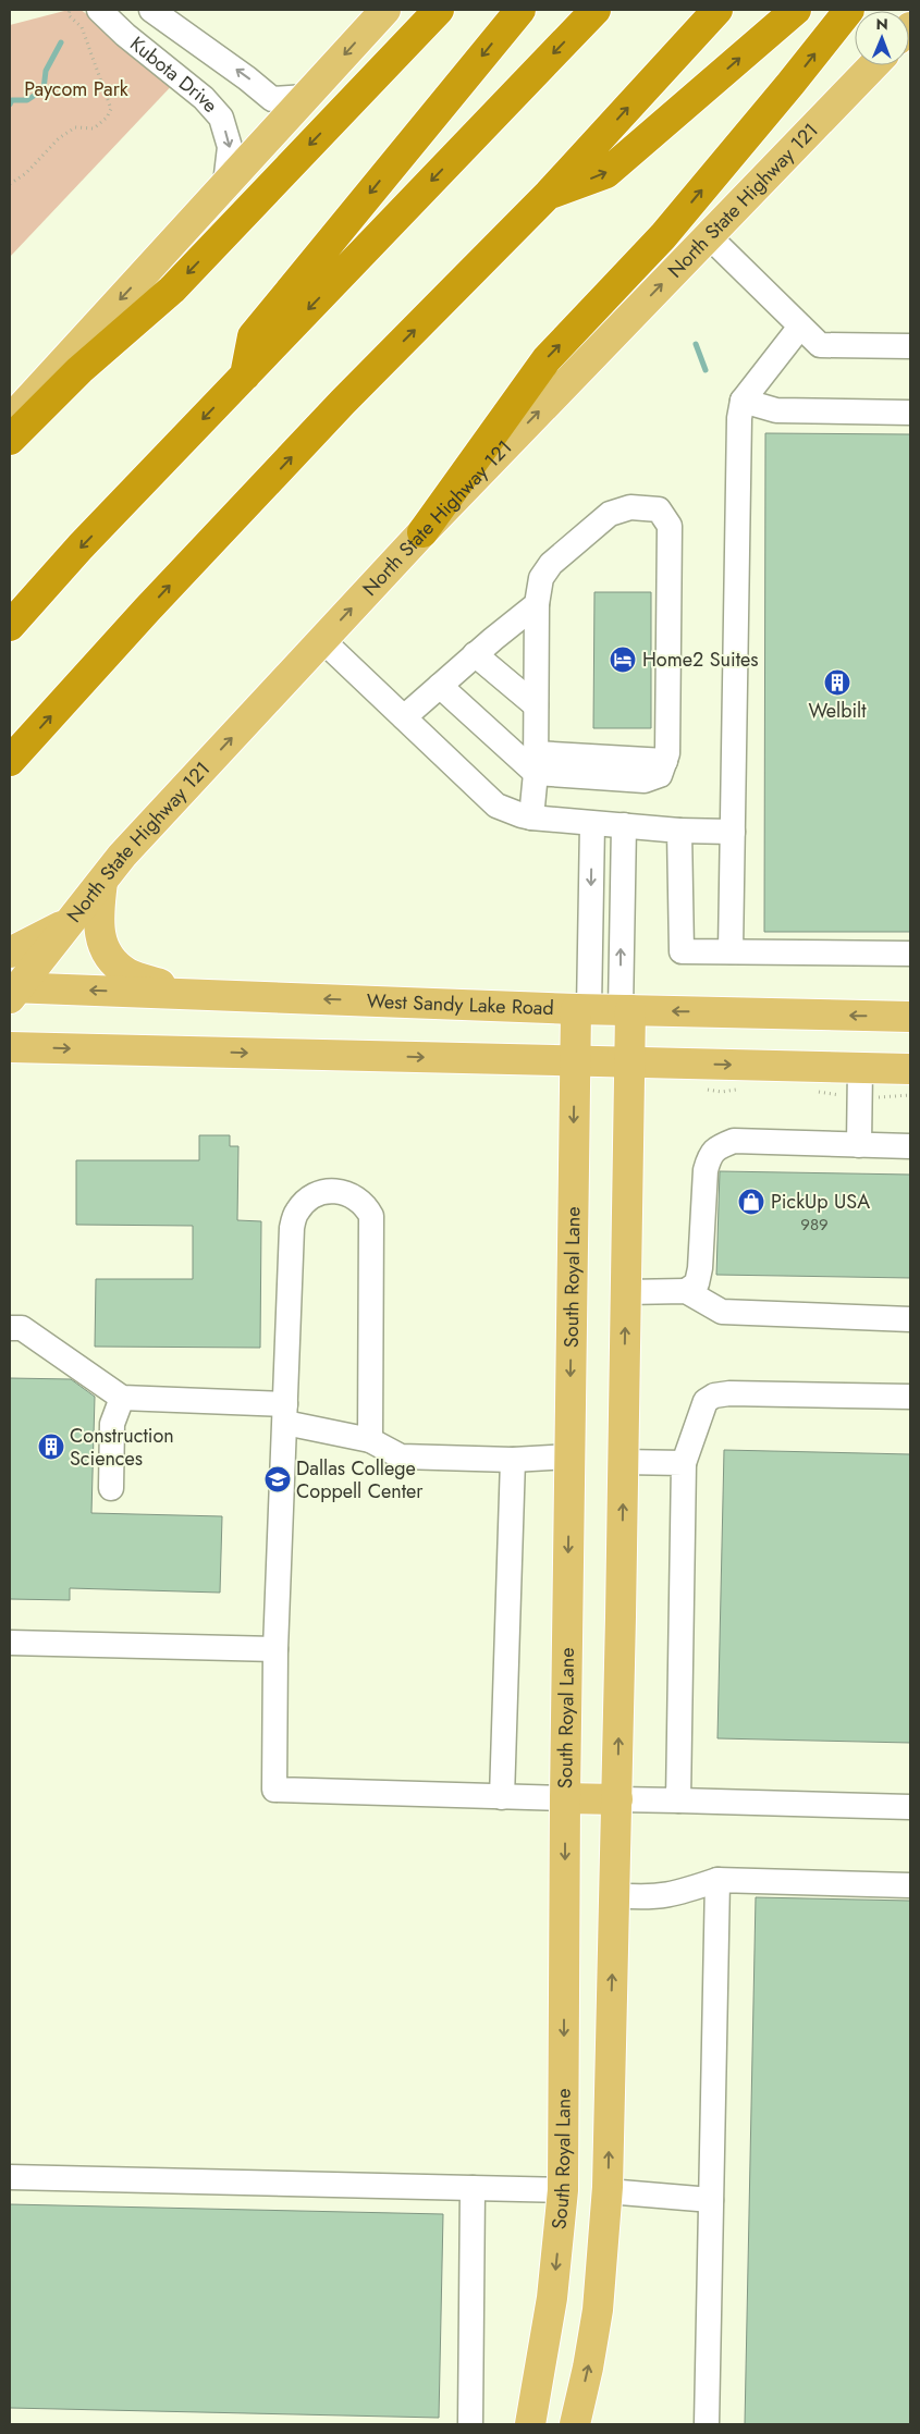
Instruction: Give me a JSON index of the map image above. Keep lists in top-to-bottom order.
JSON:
{
  "streets": {
    "main road": ["North State Highway 121", "West Sandy Lake Road", "South Royal Lane"],
    "street": ["Kubota Drive"]
  },
  "crossings": [
    ["North State Highway 121", "West Sandy Lake Road"],
    ["West Sandy Lake Road", "South Royal Lane"]
  ],
  "one_way": ["North State Highway 121"],
  "parks": ["Paycom Park"],
  "places": {
    "hotel": ["Home2 Suites"],
    "building": ["Welbilt", "Construction Sciences"],
    "shop": ["PickUp USA"],
    "school or university": ["Dallas College Coppell Center"]
  },
  "house_numbers": ["989"],
  "north": "top"
}
